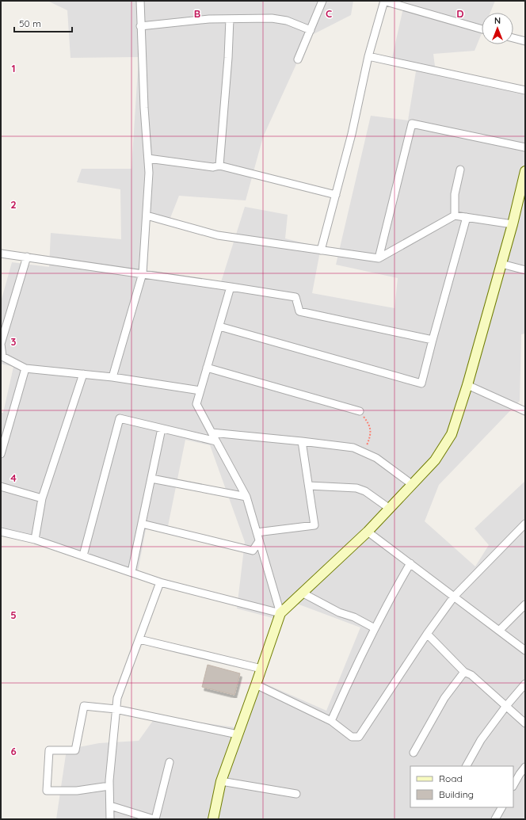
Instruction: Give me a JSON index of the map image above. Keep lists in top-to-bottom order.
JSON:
{
  "legend": ["Road", "Building"],
  "scale_bar": "50 m",
  "north": "top",
  "grid": {
    "columns": ["B", "C", "D"],
    "rows": [
      "1",
      "2",
      "3",
      "4",
      "5",
      "6"
    ]
  }
}
